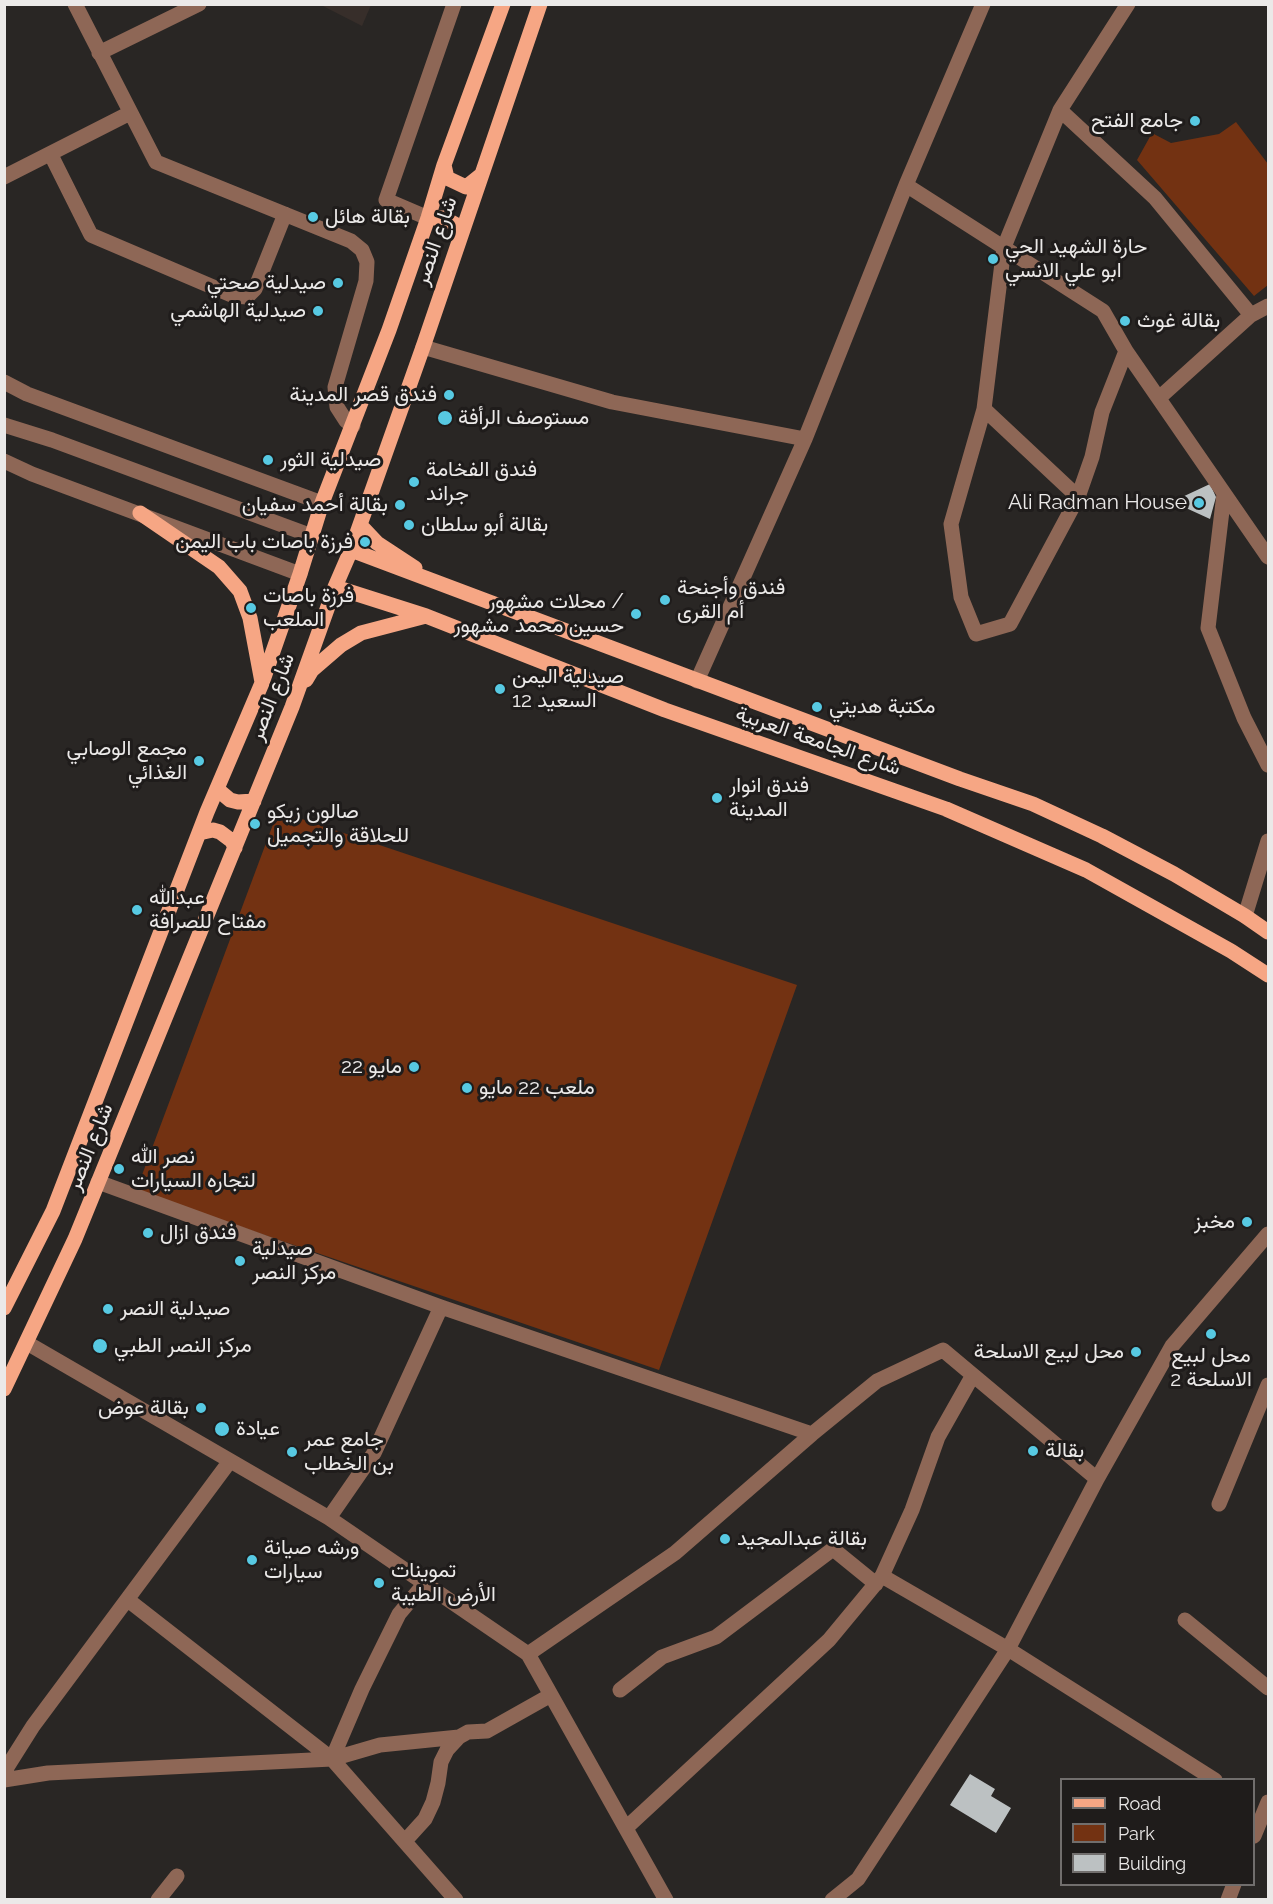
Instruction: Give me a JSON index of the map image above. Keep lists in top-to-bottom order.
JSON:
{
  "streets": {
    "main road": ["شارع النصر", "شارع الجامعة العربية"]
  },
  "crossings": [
    ["شارع النصر", "شارع الجامعة العربية"]
  ],
  "places": [
    "جامع الفتح",
    "بقالة هائل",
    "حارة الشهيد الحي ابو علي الانسي",
    "صيدلية صحتي",
    "صيدلية الهاشمي",
    "بقالة غوث",
    "فندق قصر المدينة",
    "مستوصف الرأفة",
    "صيدلية الثور",
    "فندق الفخامة جراند",
    "Ali Radman House",
    "بقالة أحمد سفيان",
    "بقالة أبو سلطان",
    "فرزة باصات باب اليمن",
    "فندق وأجنحة أم القرى",
    "فرزة باصات الملعب",
    "محلات مشهور / حسين محمد مشهور",
    "صيدلية اليمن السعيد 12",
    "مكتبة هديتي",
    "مجمع الوصابي الغذائي",
    "فندق انوار المدينة",
    "صالون زيكو للحلاقة والتجميل",
    "عبدالله مفتاح للصرافة",
    "22 مايو",
    "ملعب 22 مايو",
    "نصر الله لتجاره السيارات",
    "مخبز",
    "فندق ازال",
    "صيدلية مركز النصر",
    "صيدلية النصر",
    "محل لبيع الاسلحة 2",
    "مركز النصر الطبي",
    "محل لبيع الاسلحة",
    "بقالة عوض",
    "عيادة",
    "بقالة",
    "جامع عمر بن الخطاب",
    "بقالة عبدالمجيد",
    "ورشه صيانة سيارات",
    "تموينات الأرض الطيبة"
  ],
  "legend": ["Road", "Park", "Building"]
}
